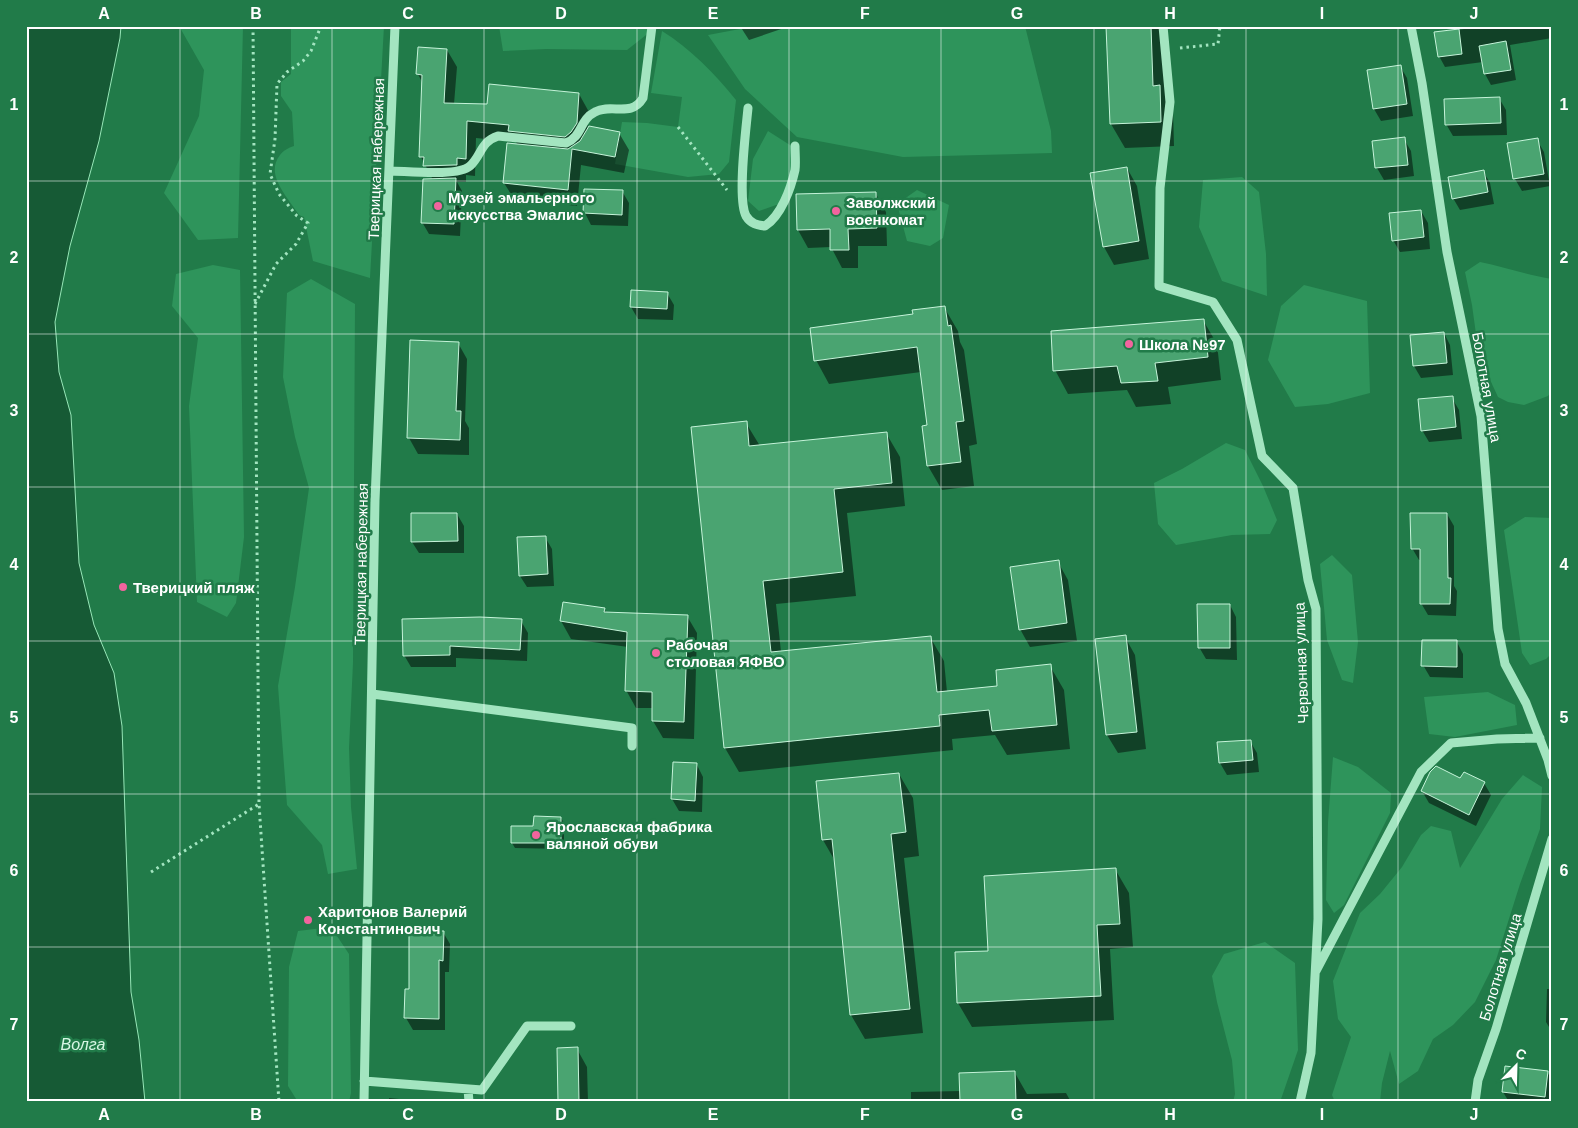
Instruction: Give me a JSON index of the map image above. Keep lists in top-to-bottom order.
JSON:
{
  "streets": {
    "street": ["Тверицкая набережная", "Болотная улица", "Червонная улица"]
  },
  "water": ["Волга"],
  "places": [
    "Музей эмальерного искусства Эмалис",
    "Заволжский военкомат",
    "Школа №97",
    "Тверицкий пляж",
    "Рабочая столовая ЯФВО",
    "Ярославская фабрика валяной обуви",
    "Харитонов Валерий Константинович"
  ],
  "north": "top right",
  "grid": {
    "columns": [
      "A",
      "B",
      "C",
      "D",
      "E",
      "F",
      "G",
      "H",
      "I",
      "J"
    ],
    "rows": [
      "1",
      "2",
      "3",
      "4",
      "5",
      "6",
      "7"
    ]
  }
}
